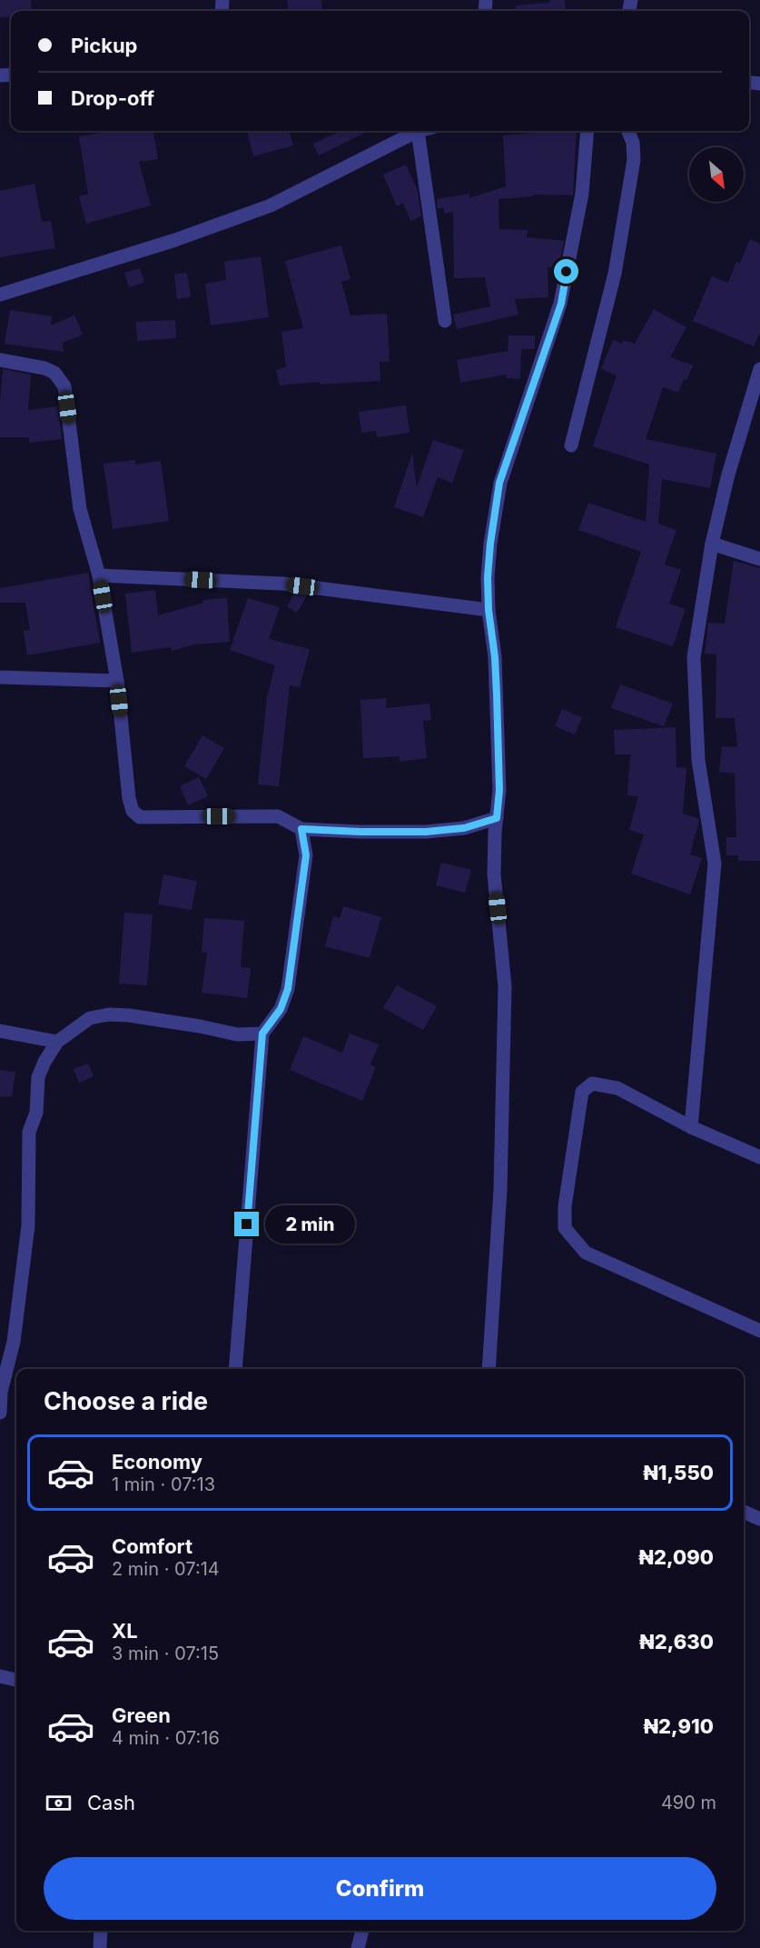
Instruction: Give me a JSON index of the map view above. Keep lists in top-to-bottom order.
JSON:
{
  "north": "bottom right",
  "page": {
    "banner": ["Pickup", "Drop-off"],
    "bubble": "2 min",
    "heading": "Choose a ride",
    "list": [
      {
        "name": "Economy",
        "note": "1 min · 07:13",
        "value": "₦1,550"
      },
      {
        "name": "Comfort",
        "note": "2 min · 07:14",
        "value": "₦2,090"
      },
      {
        "name": "XL",
        "note": "3 min · 07:15",
        "value": "₦2,630"
      },
      {
        "name": "Green",
        "note": "4 min · 07:16",
        "value": "₦2,910"
      }
    ],
    "pay": ["Cash", "490 m"],
    "buttons": "Confirm"
  }
}
